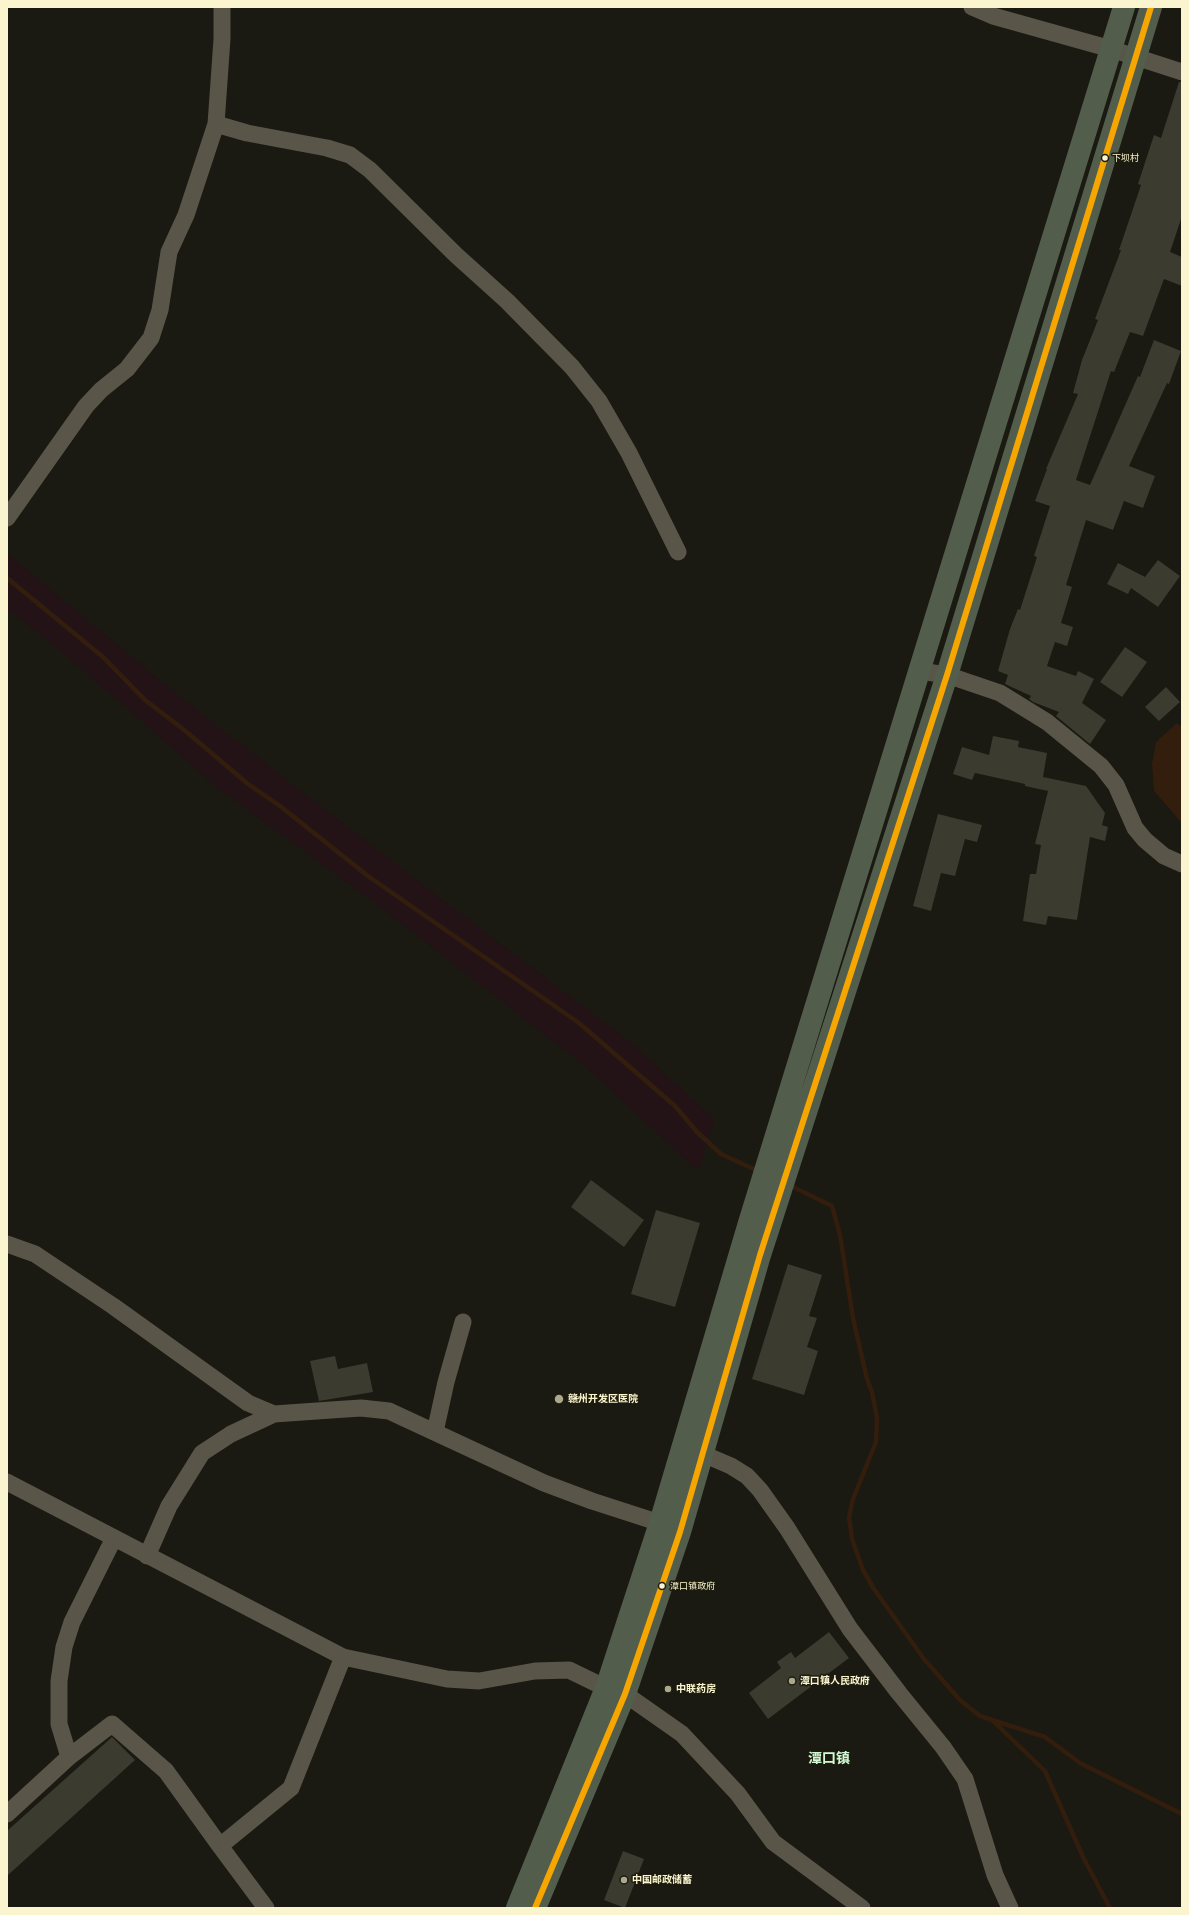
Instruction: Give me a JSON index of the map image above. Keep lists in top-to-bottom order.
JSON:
{
  "districts": ["潭口镇"],
  "places": [
    "下坝村",
    "赣州开发区医院",
    "潭口镇政府",
    "潭口镇人民政府",
    "中联药房",
    "中国邮政储蓄"
  ]
}
